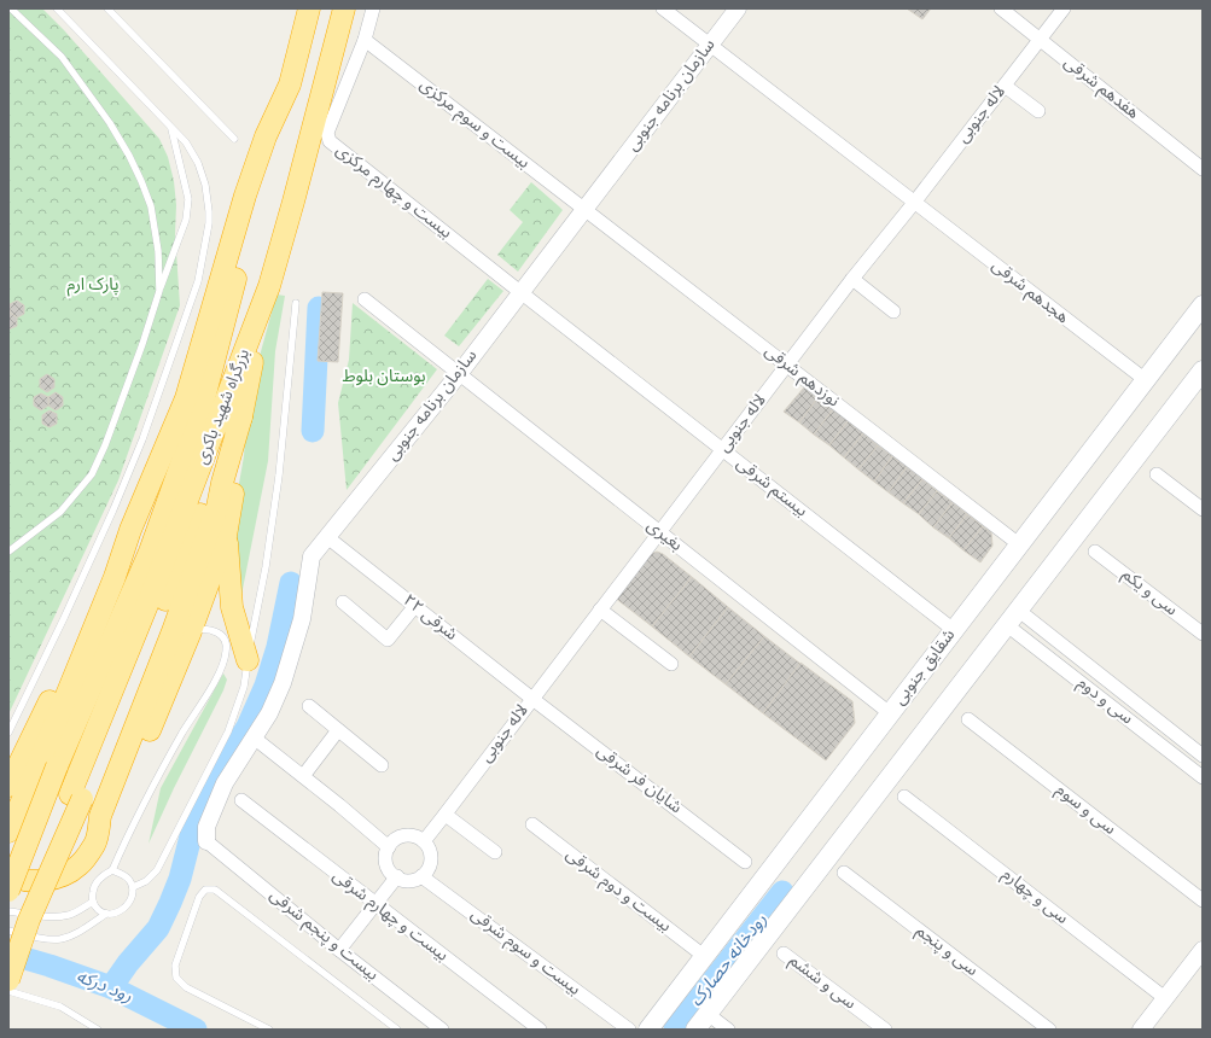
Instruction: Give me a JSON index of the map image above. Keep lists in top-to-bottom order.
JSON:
{
  "streets": {
    "highway": ["بزرگراه شهید باکری"],
    "main road": ["شقایق جنوبی"],
    "street": [
      "هفدهم شرقی",
      "سازمان برنامه جنوبی",
      "لاله جنوبی",
      "بیست و سوم مرکزی",
      "بیست و چهارم مرکزی",
      "هجدهم شرقی",
      "نوزدهم شرقی",
      "بیستم شرقی",
      "بغیری",
      "سی و یکم",
      "۲۲ شرقی",
      "سی و دوم",
      "شایان فر شرقی",
      "سی و سوم",
      "بیست و دوم شرقی",
      "سی و چهارم",
      "بیست و چهارم شرقی",
      "بیست و پنجم شرقی",
      "سی و پنجم",
      "بیست و سوم شرقی",
      "سی و ششم"
    ]
  },
  "crossings": [
    ["هفدهم شرقی", "لاله جنوبی"],
    ["سازمان برنامه جنوبی", "بیست و سوم مرکزی"],
    ["سازمان برنامه جنوبی", "بیست و چهارم مرکزی"],
    ["سازمان برنامه جنوبی", "هجدهم شرقی"],
    ["سازمان برنامه جنوبی", "نوزدهم شرقی"],
    ["سازمان برنامه جنوبی", "بیستم شرقی"],
    ["سازمان برنامه جنوبی", "بغیری"],
    ["سازمان برنامه جنوبی", "۲۲ شرقی"],
    ["سازمان برنامه جنوبی", "بیست و پنجم شرقی"],
    ["لاله جنوبی", "هجدهم شرقی"],
    ["لاله جنوبی", "نوزدهم شرقی"],
    ["لاله جنوبی", "بیستم شرقی"],
    ["لاله جنوبی", "بغیری"],
    ["لاله جنوبی", "۲۲ شرقی"],
    ["لاله جنوبی", "شایان فر شرقی"],
    ["لاله جنوبی", "بیست و سوم شرقی"],
    ["بیست و سوم مرکزی", "بیست و چهارم مرکزی"],
    ["بیست و سوم مرکزی", "نوزدهم شرقی"],
    ["بیست و چهارم مرکزی", "بیستم شرقی"],
    ["هجدهم شرقی", "شقایق جنوبی"],
    ["نوزدهم شرقی", "شقایق جنوبی"],
    ["بیستم شرقی", "شقایق جنوبی"],
    ["بغیری", "شقایق جنوبی"],
    ["۲۲ شرقی", "شایان فر شرقی"],
    ["شقایق جنوبی", "بیست و دوم شرقی"]
  ],
  "water": ["رودخانه حصارک", "رود درکه"],
  "parks": ["پارک ارم", "بوستان بلوط"]
}
